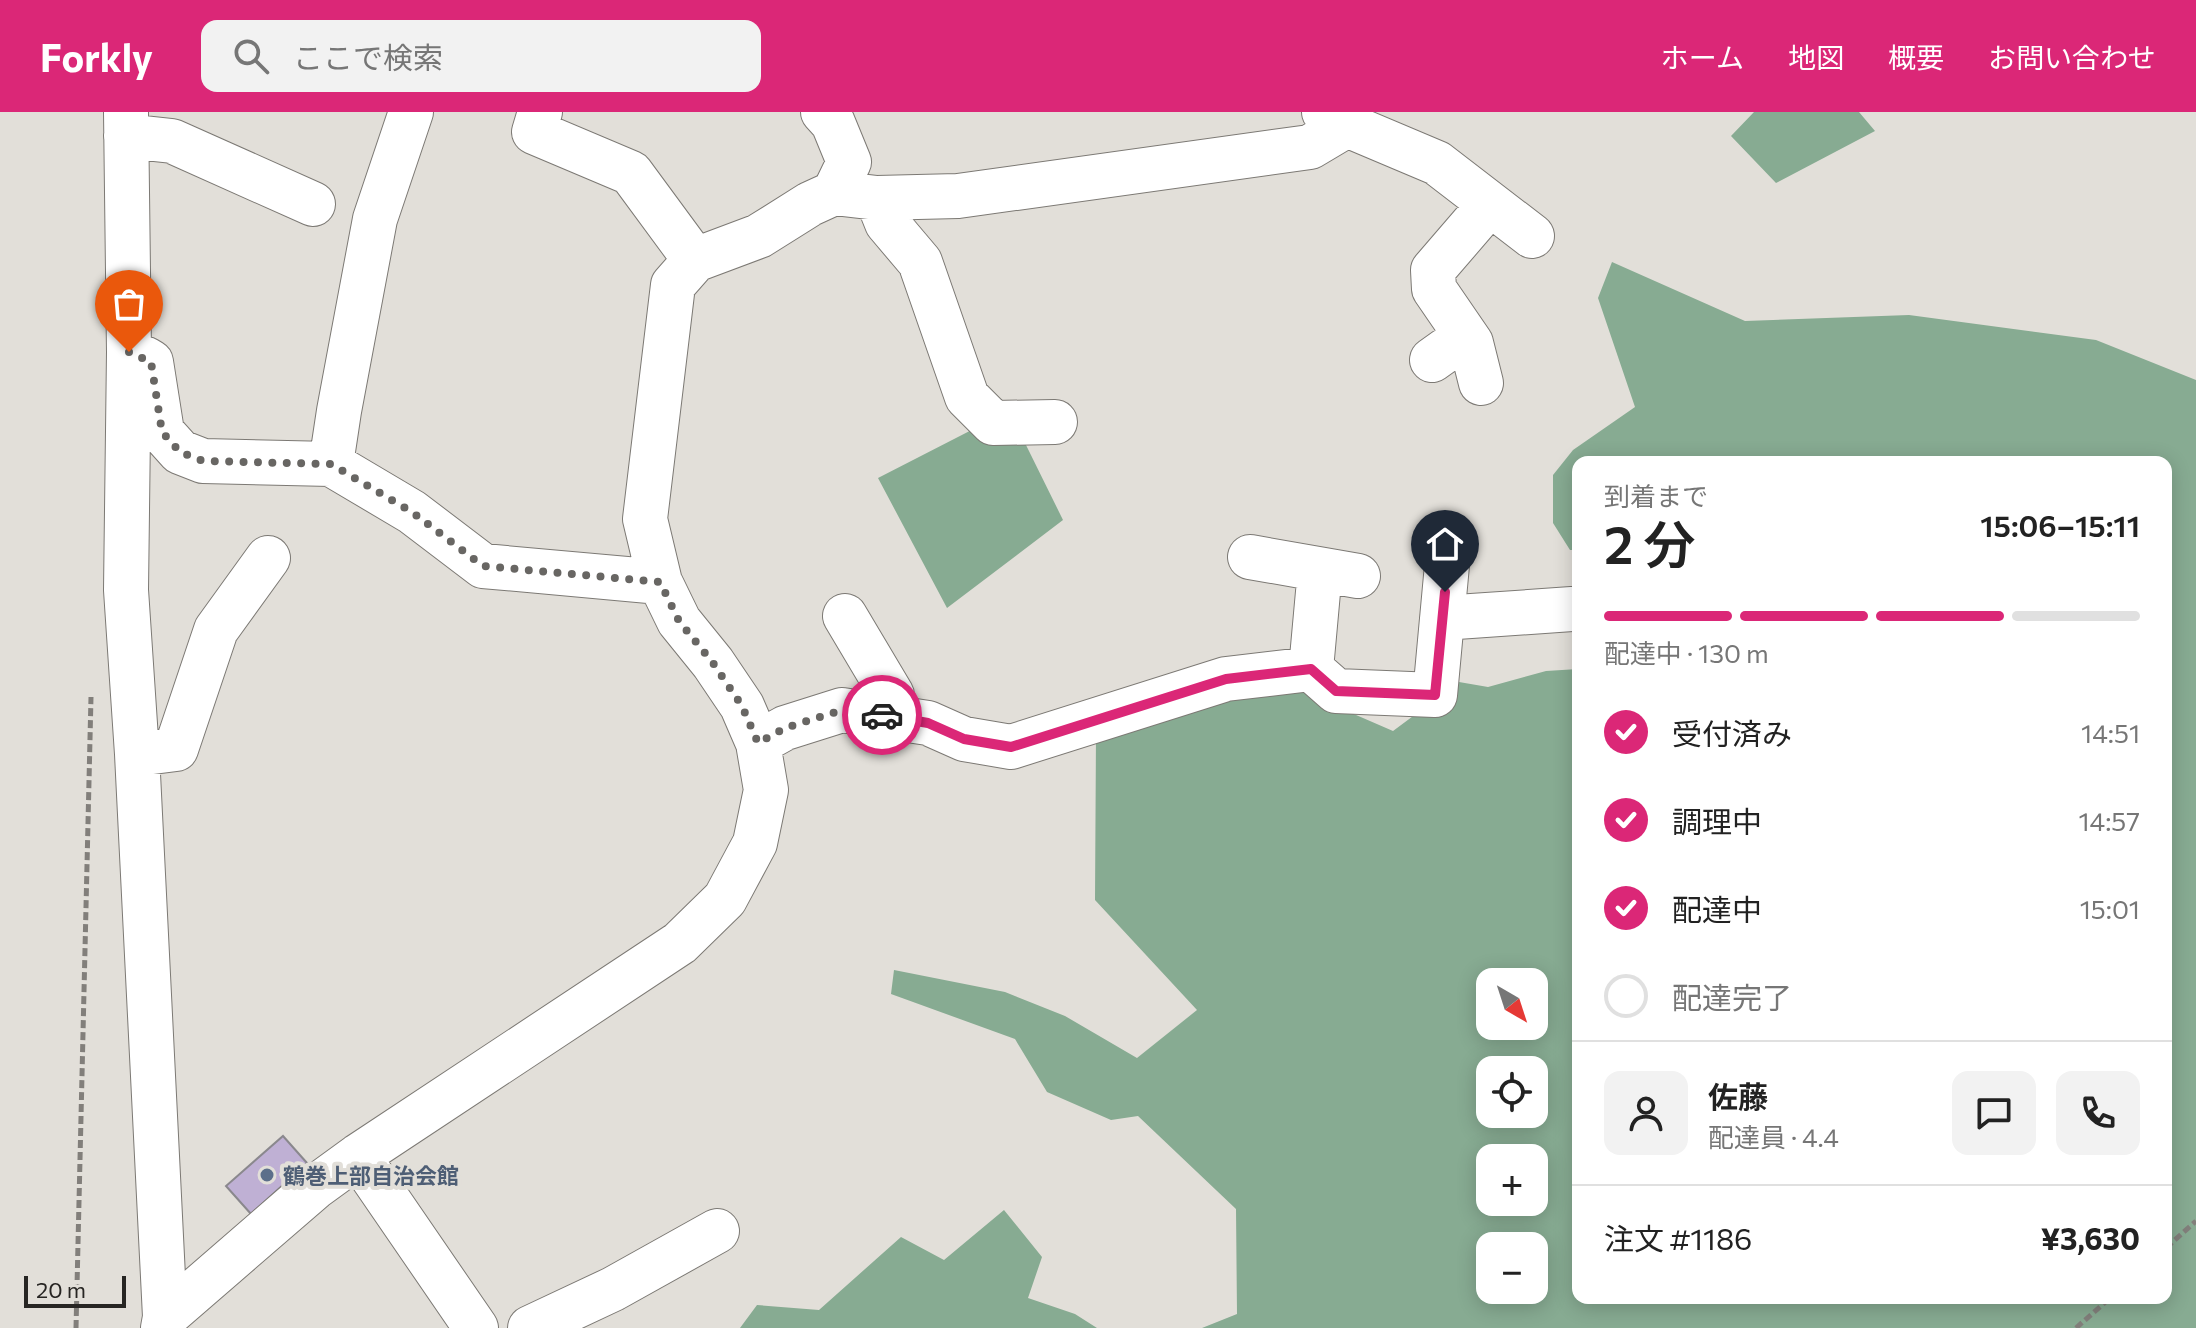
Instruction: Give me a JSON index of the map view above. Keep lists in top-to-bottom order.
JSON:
{
  "places": ["鶴巻上部自治会館"],
  "scale_bar": "20 m",
  "north": "bottom right",
  "page": {
    "header": "Forkly",
    "search": "ここで検索",
    "nav": [
      "ホーム",
      "地図",
      "概要",
      "お問い合わせ"
    ],
    "heading": ["2 分", "到着まで", "15:06–15:11"],
    "panel": [
      "佐藤",
      "配達員 · 4.4",
      "注文 #1186",
      "¥3,630"
    ],
    "bar": "配達中 · 130 m",
    "list": [
      ["受付済み", "14:51"],
      ["調理中", "14:57"],
      ["配達中", "15:01"],
      "配達完了"
    ],
    "map_buttons": ["+", "−"],
    "scale": "20 m"
  }
}
